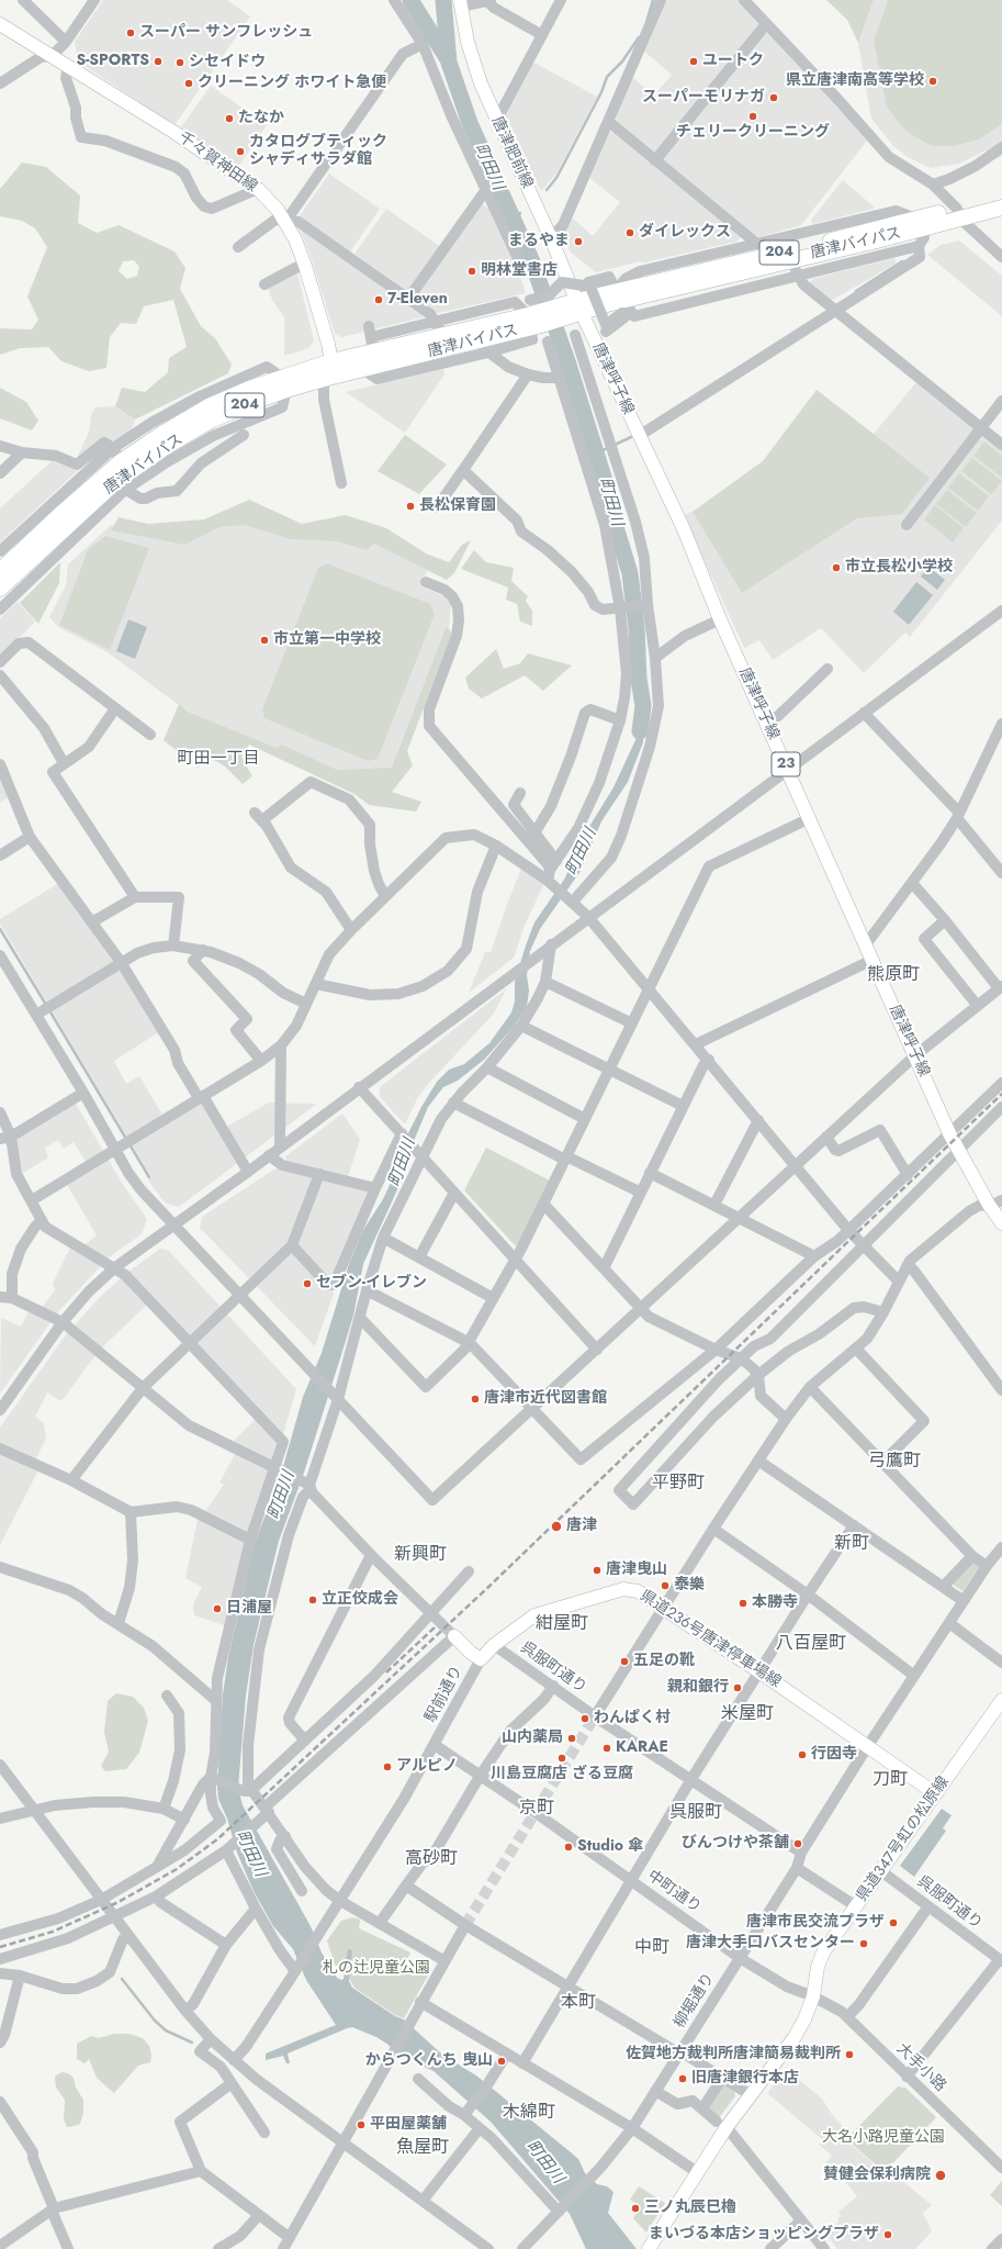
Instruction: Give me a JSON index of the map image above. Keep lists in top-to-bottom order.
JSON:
{
  "streets": {
    "highway": ["唐津バイパス", "204"],
    "main road": [
      "唐津肥前線",
      "千々賀神田線",
      "唐津呼子線",
      "23",
      "県道236号唐津停車場線",
      "県道347号虹の松原線"
    ],
    "street": [
      "呉服町通り",
      "駅前通り",
      "中町通り",
      "柳堀通り",
      "大手小路"
    ]
  },
  "crossings": [
    ["唐津肥前線", "唐津バイパス"],
    ["唐津肥前線", "唐津呼子線"],
    ["千々賀神田線", "唐津バイパス"],
    ["唐津バイパス", "唐津呼子線"],
    ["県道236号唐津停車場線", "呉服町通り"],
    ["県道236号唐津停車場線", "駅前通り"],
    ["県道236号唐津停車場線", "県道347号虹の松原線"],
    ["県道236号唐津停車場線", "柳堀通り"],
    ["呉服町通り", "県道347号虹の松原線"],
    ["呉服町通り", "柳堀通り"],
    ["駅前通り", "中町通り"],
    ["県道347号虹の松原線", "中町通り"],
    ["県道347号虹の松原線", "大手小路"],
    ["中町通り", "柳堀通り"],
    ["中町通り", "大手小路"]
  ],
  "districts": [
    "町田一丁目",
    "熊原町",
    "弓鷹町",
    "平野町",
    "新町",
    "新興町",
    "紺屋町",
    "八百屋町",
    "米屋町",
    "刀町",
    "京町",
    "呉服町",
    "高砂町",
    "中町",
    "本町",
    "木綿町",
    "魚屋町"
  ],
  "water": ["町田川"],
  "parks": ["札の辻児童公園", "大名小路児童公園"],
  "places": [
    "スーパー サンフレッシュ",
    "S-SPORTS",
    "ユートク",
    "シセイドウ",
    "県立唐津南高等学校",
    "クリーニング ホワイト急便",
    "スーパーモリナガ",
    "チェリークリーニング",
    "たなか",
    "カタログブティック シャディサラダ館",
    "ダイレックス",
    "まるやま",
    "明林堂書店",
    "7-Eleven",
    "長松保育園",
    "市立長松小学校",
    "市立第一中学校",
    "セブン-イレブン",
    "唐津市近代図書館",
    "唐津",
    "唐津曳山",
    "泰樂",
    "立正佼成会",
    "本勝寺",
    "日浦屋",
    "五足の靴",
    "親和銀行",
    "わんぱく村",
    "山内薬局",
    "KARAE",
    "行因寺",
    "川島豆腐店 ざる豆腐",
    "アルピノ",
    "びんつけや茶舗",
    "Studio 傘",
    "唐津市民交流プラザ",
    "唐津大手口バスセンター",
    "佐賀地方裁判所唐津簡易裁判所",
    "からつくんち 曳山",
    "旧唐津銀行本店",
    "平田屋薬舗",
    "賛健会保利病院",
    "三ノ丸辰巳櫓",
    "まいづる本店ショッピングプラザ"
  ]
}
